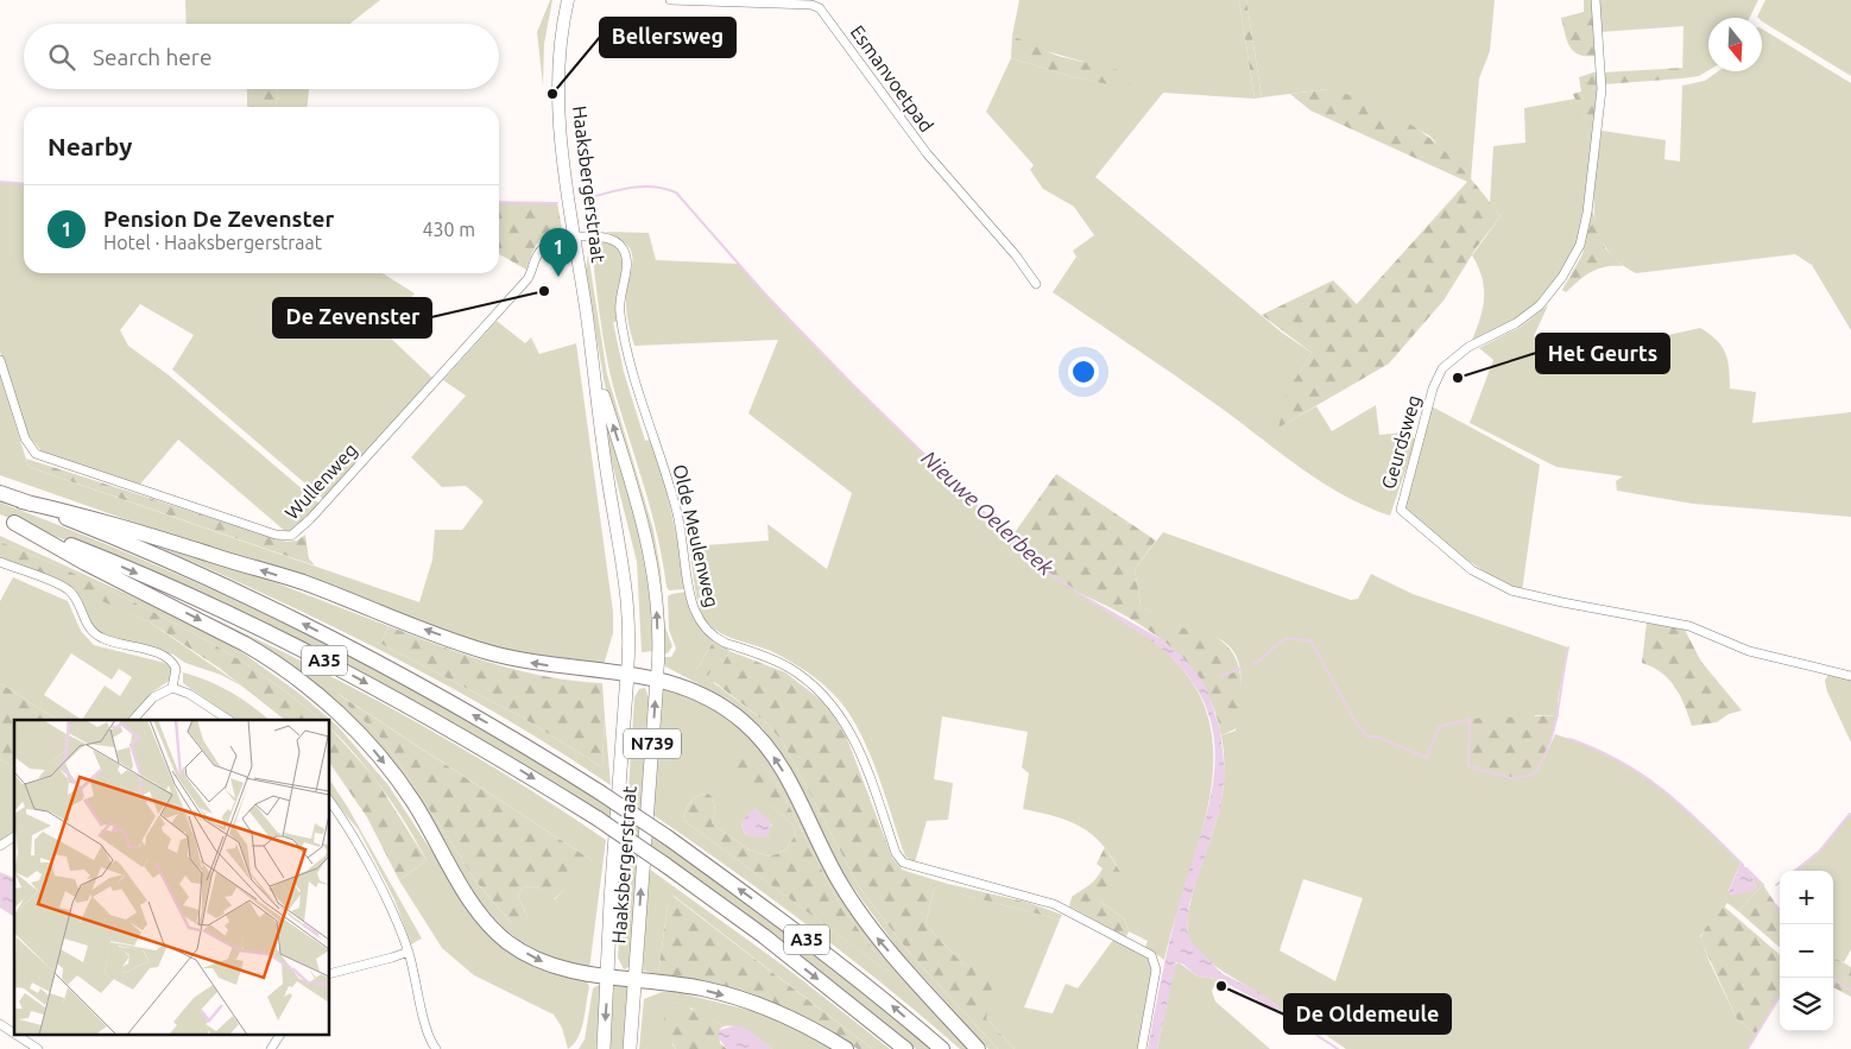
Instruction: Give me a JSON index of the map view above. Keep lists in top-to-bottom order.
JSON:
{
  "streets": {
    "highway": ["A35"],
    "main road": ["Haaksbergerstraat", "N739"],
    "street": [
      "Esmanvoetpad",
      "Geurdsweg",
      "Wullenweg",
      "Olde Meulenweg"
    ]
  },
  "crossings": [
    ["Haaksbergerstraat", "Wullenweg"],
    ["Haaksbergerstraat", "Olde Meulenweg"],
    ["Haaksbergerstraat", "A35"],
    ["Wullenweg", "Olde Meulenweg"]
  ],
  "water": ["Nieuwe Oelerbeek"],
  "places": [
    "Bellersweg",
    "De Zevenster",
    "Het Geurts",
    "De Oldemeule"
  ],
  "north": "bottom",
  "page": {
    "search": "Search here",
    "heading": "Nearby",
    "list": [
      {
        "mark": "1",
        "name": "Pension De Zevenster",
        "note": "Hotel · Haaksbergerstraat",
        "value": "430 m"
      }
    ],
    "pins": "1",
    "map_buttons": ["+", "−"]
  }
}
